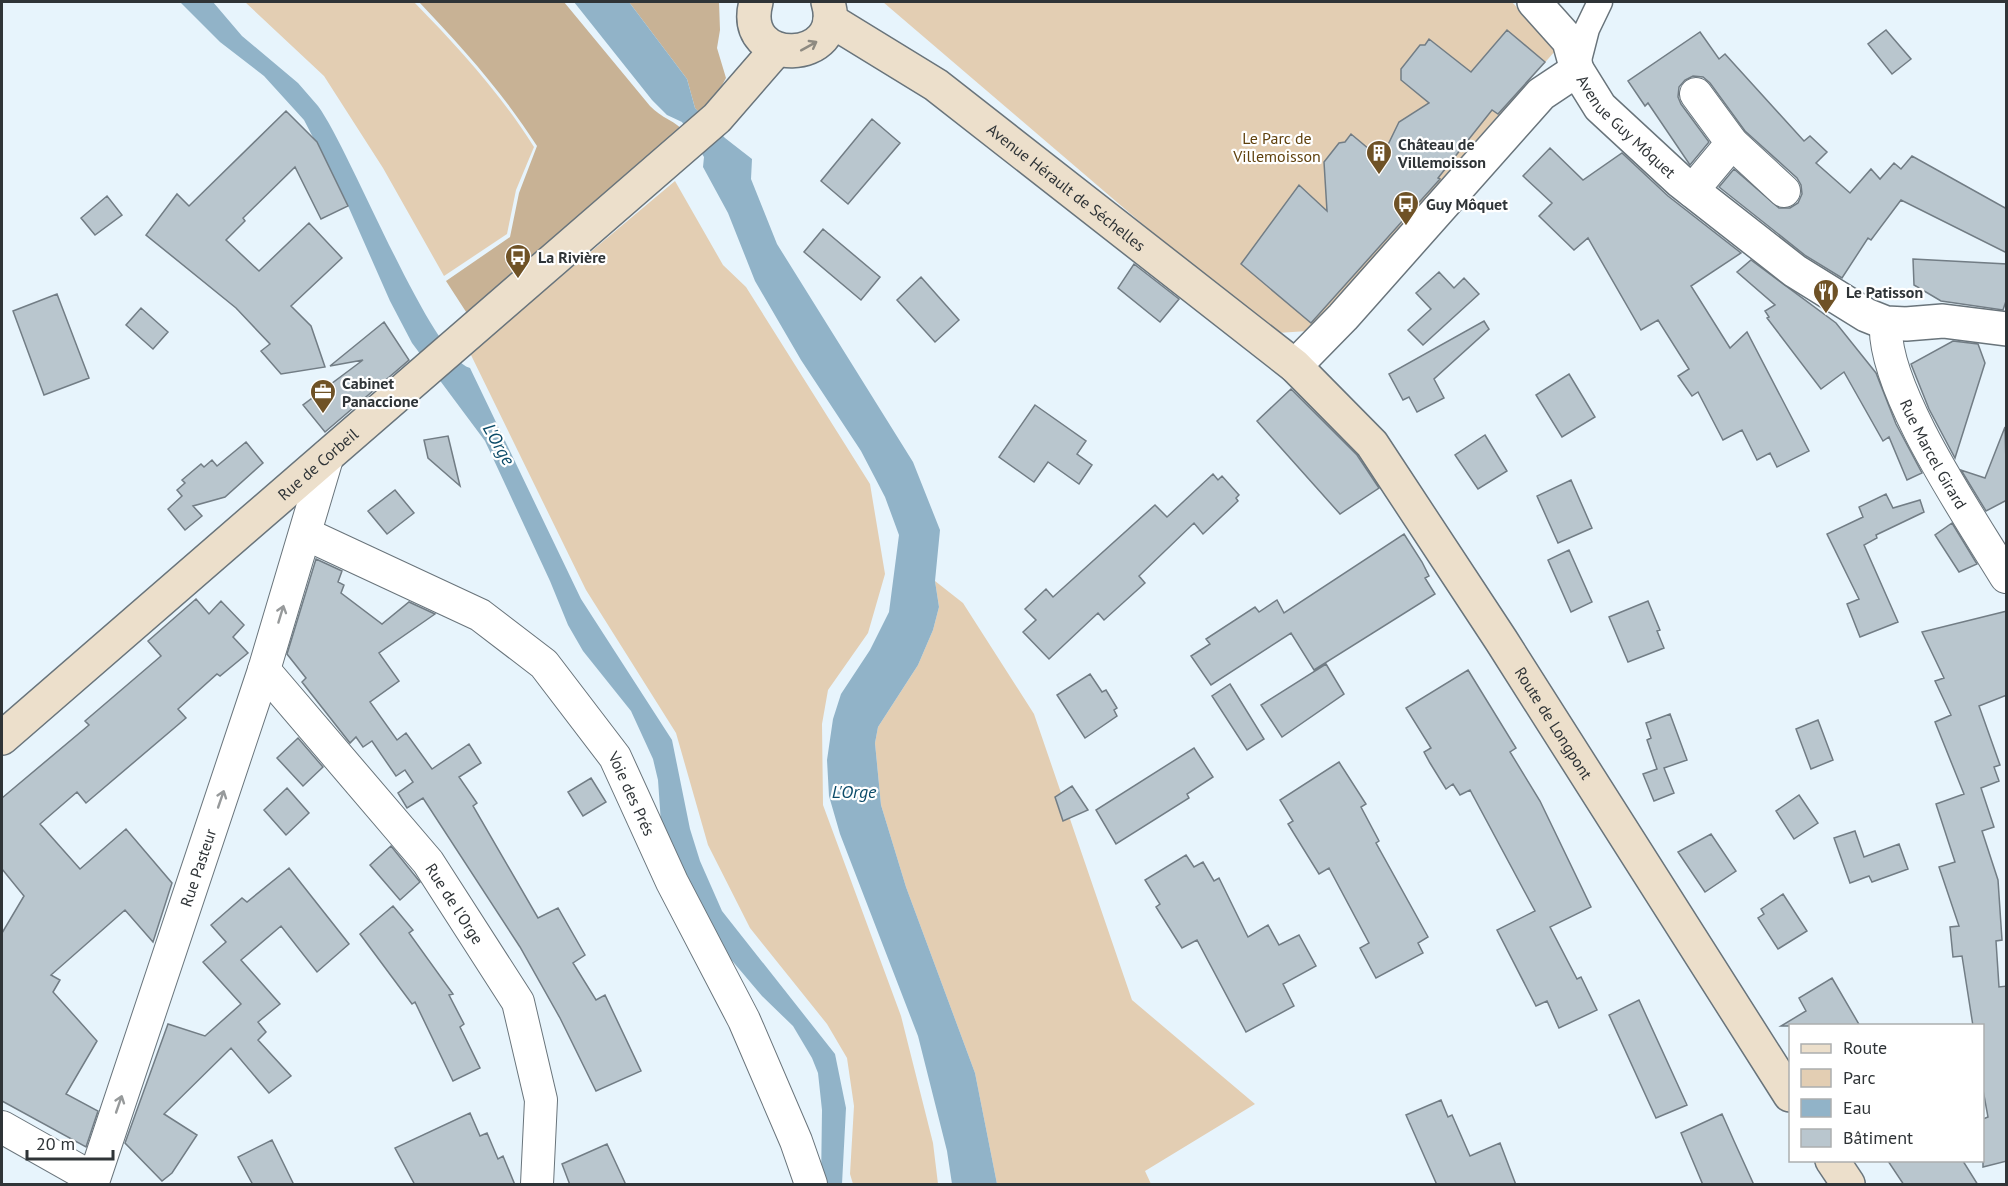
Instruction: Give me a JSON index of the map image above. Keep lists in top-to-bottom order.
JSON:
{
  "streets": {
    "main road": ["Avenue Hérault de Séchelles", "Rue de Corbeil", "Route de Longpont"],
    "street": [
      "Avenue Guy Môquet",
      "Rue Marcel Girard",
      "Voie des Prés",
      "Rue Pasteur",
      "Rue de l'Orge"
    ]
  },
  "crossings": [
    ["Avenue Guy Môquet", "Avenue Hérault de Séchelles"],
    ["Avenue Guy Môquet", "Rue Marcel Girard"],
    ["Avenue Guy Môquet", "Route de Longpont"],
    ["Avenue Hérault de Séchelles", "Route de Longpont"],
    ["Rue de Corbeil", "Rue Pasteur"],
    ["Voie des Prés", "Rue Pasteur"],
    ["Rue Pasteur", "Rue de l'Orge"]
  ],
  "one_way": ["Rue Pasteur"],
  "water": ["L'Orge"],
  "parks": ["Le Parc de Villemoisson"],
  "places": {
    "building": ["Château de Villemoisson"],
    "bus stop": ["Guy Môquet", "La Rivière"],
    "restaurant": ["Le Patisson"],
    "office": ["Cabinet Panaccione"]
  },
  "legend": [
    "Route",
    "Parc",
    "Eau",
    "Bâtiment"
  ],
  "scale_bar": "20 m"
}
